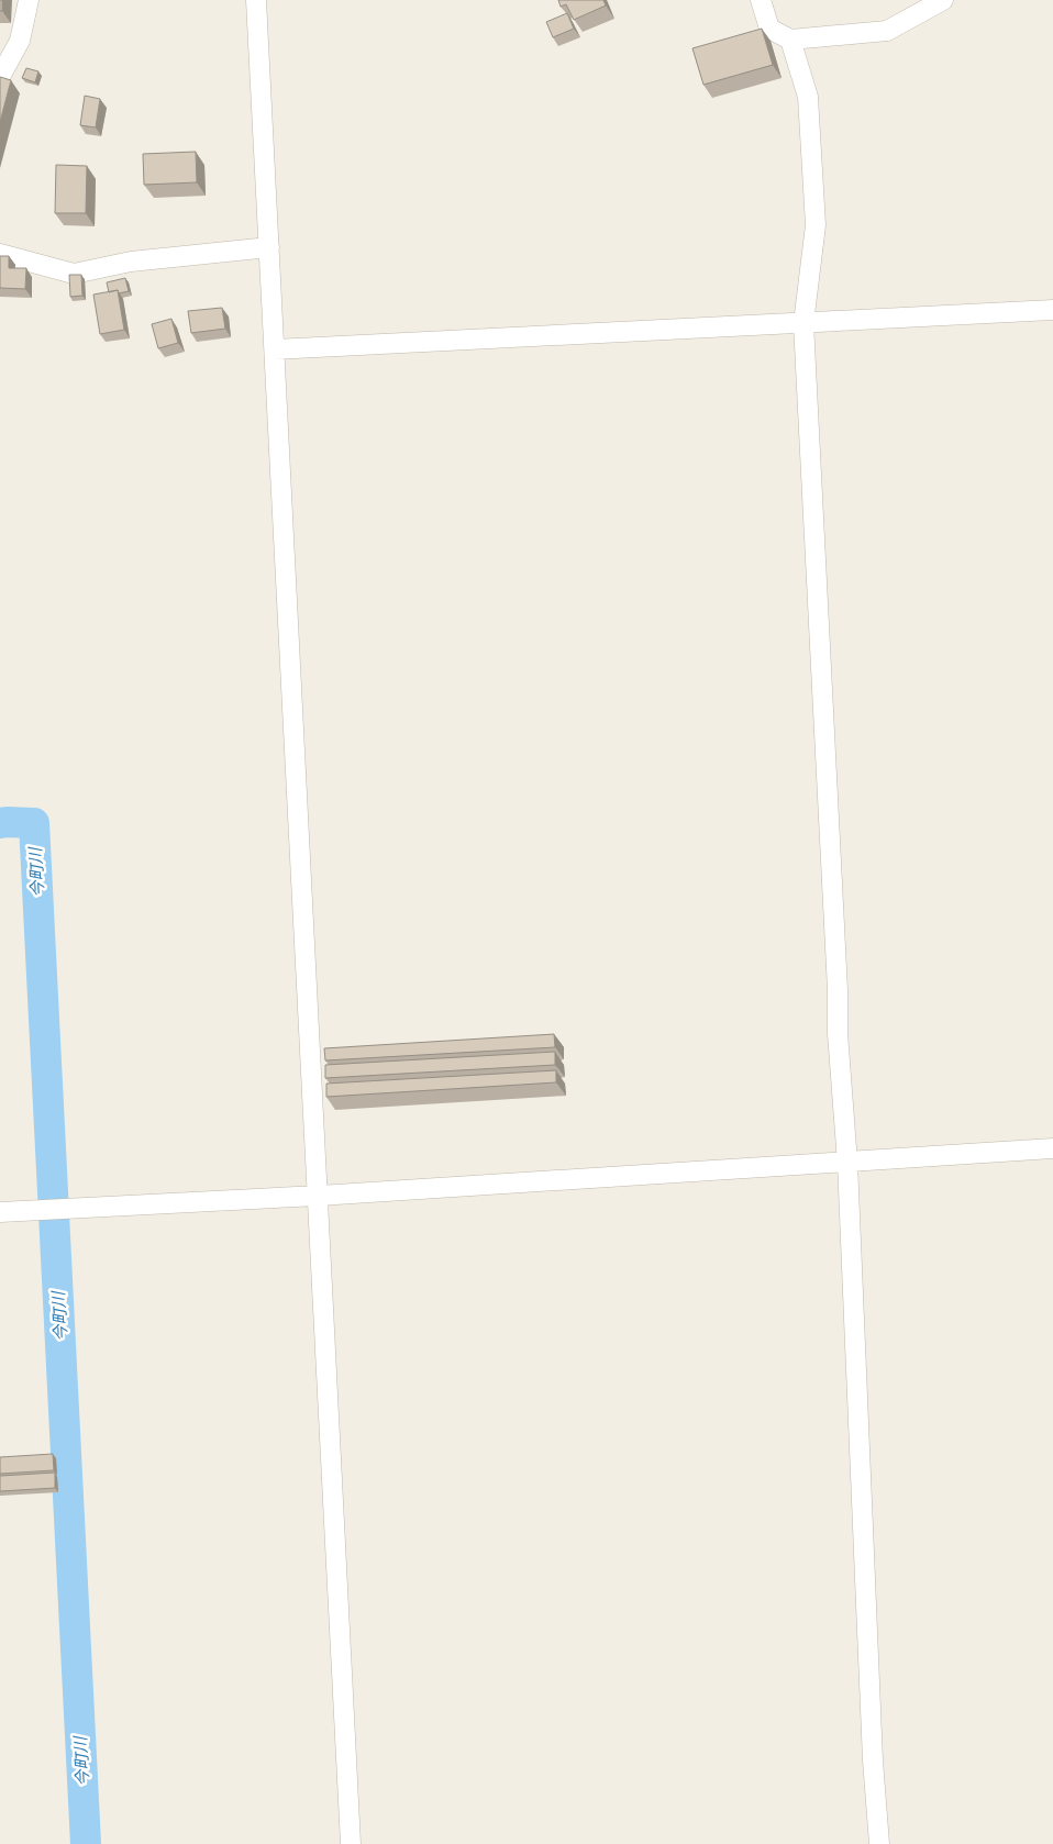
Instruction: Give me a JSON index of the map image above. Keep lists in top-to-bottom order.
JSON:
{
  "water": ["今町川"]
}
